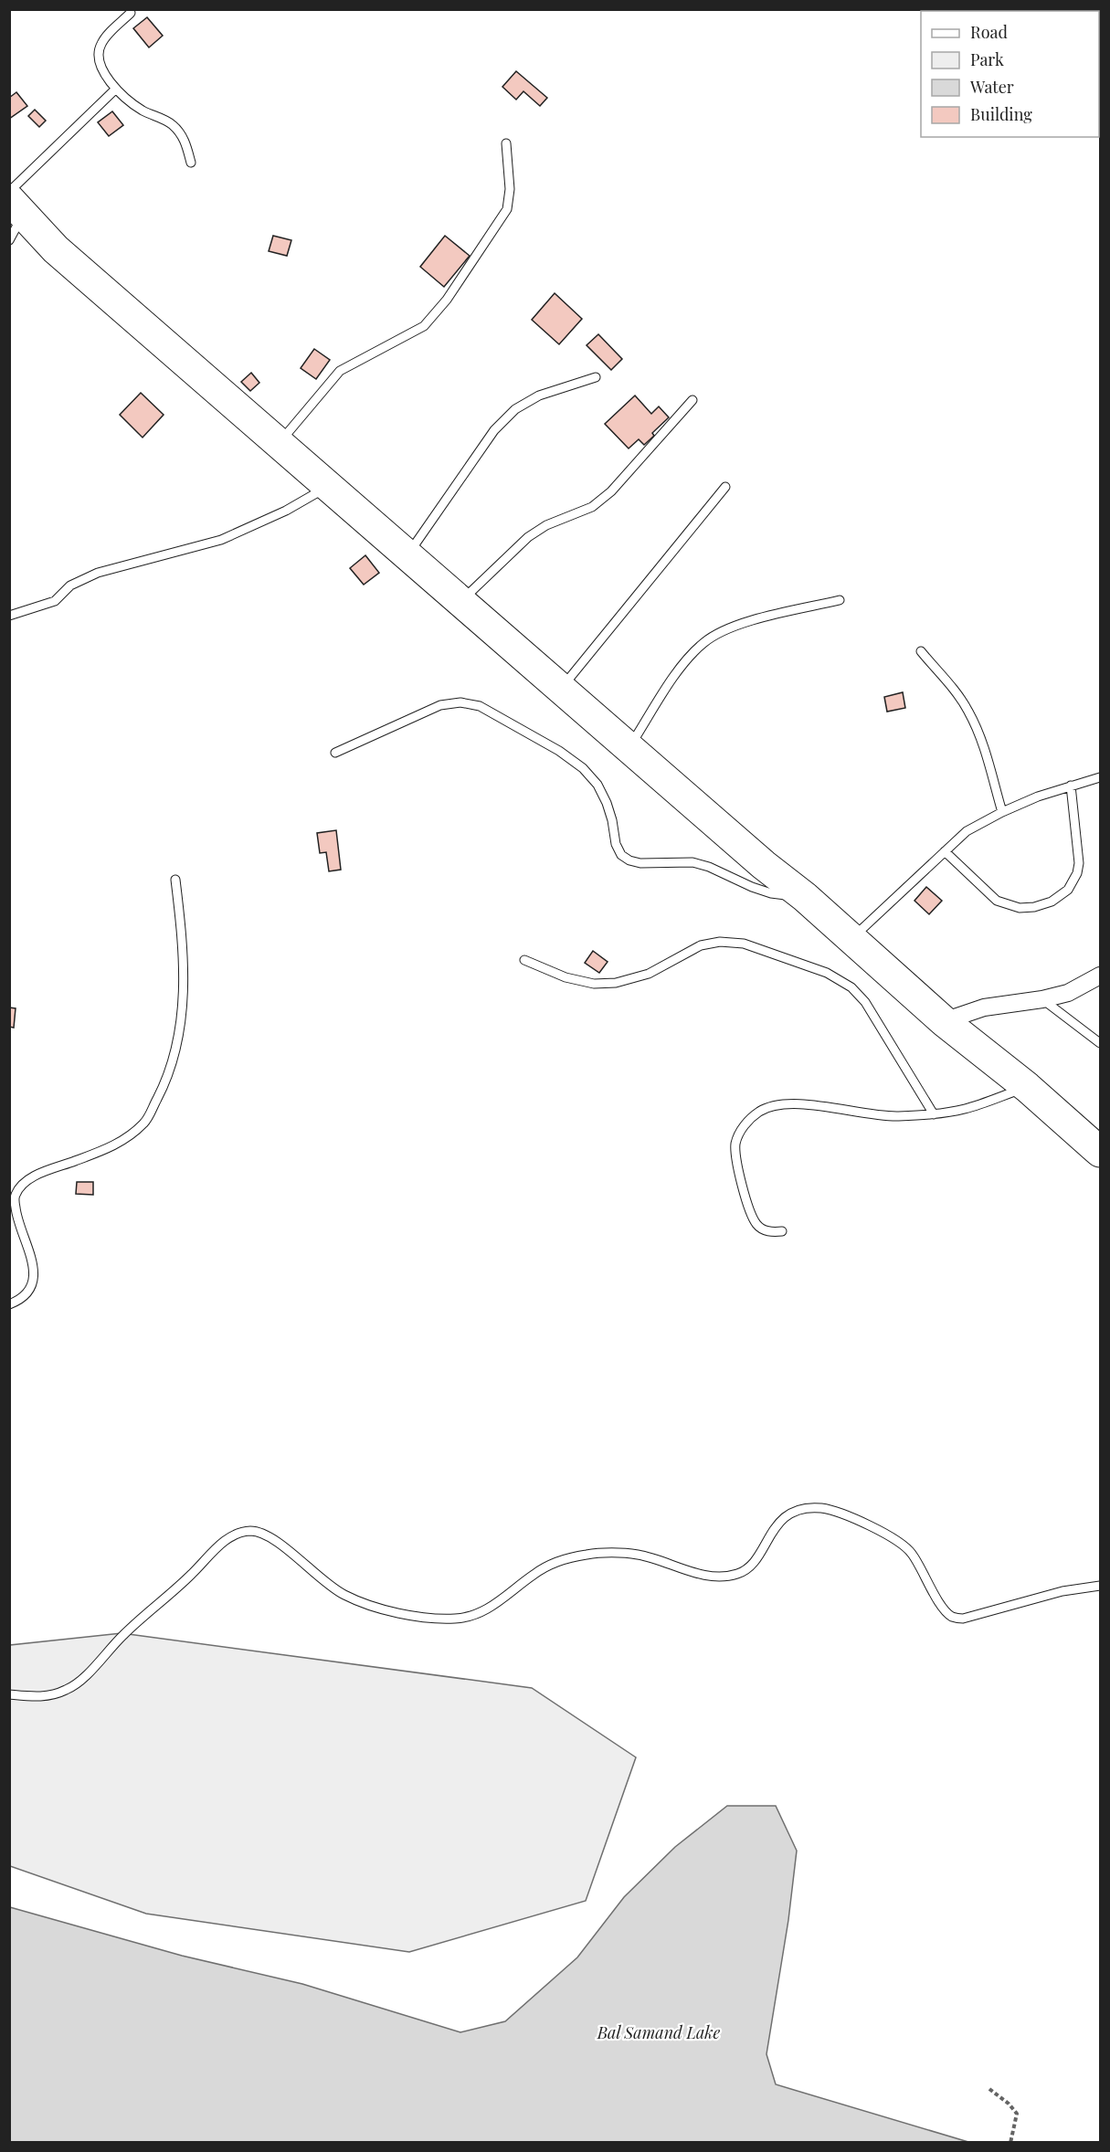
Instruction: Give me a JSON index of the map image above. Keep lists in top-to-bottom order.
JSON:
{
  "water": ["Bal Samand Lake"],
  "legend": [
    "Road",
    "Park",
    "Water",
    "Building"
  ]
}
